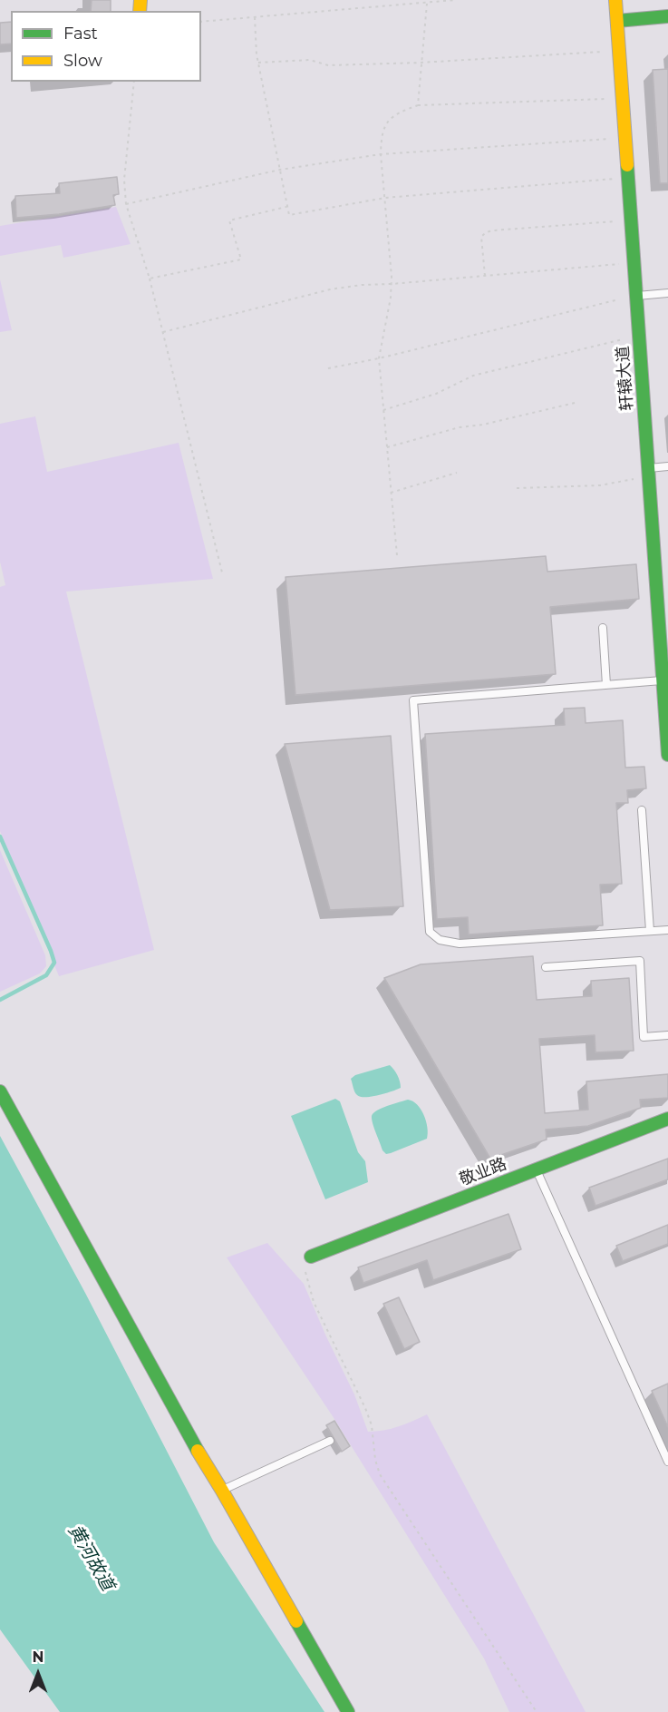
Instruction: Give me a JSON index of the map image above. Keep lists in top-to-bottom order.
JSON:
{
  "streets": {
    "street": ["轩辕大道", "敬业路"]
  },
  "water": ["黄河故道"],
  "legend": ["Fast", "Slow"],
  "north": "top"
}
